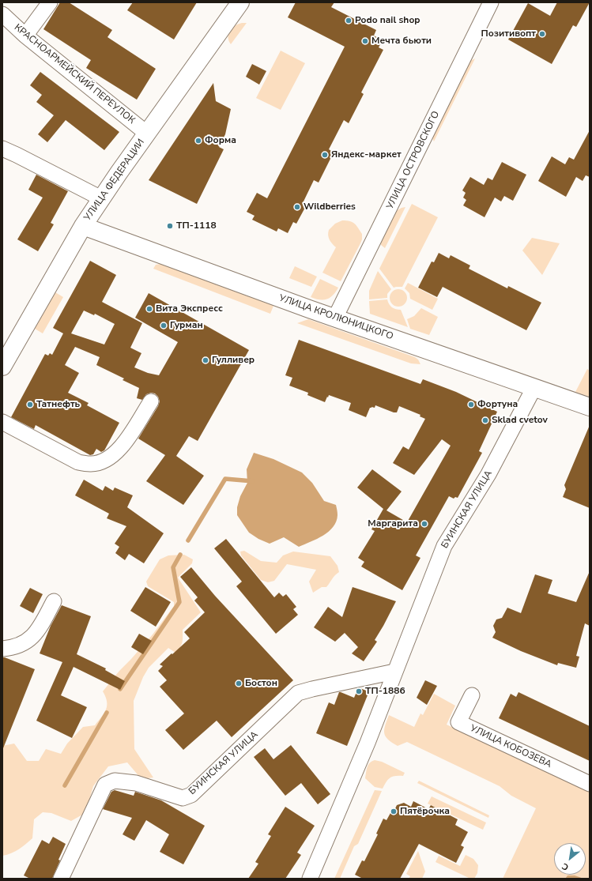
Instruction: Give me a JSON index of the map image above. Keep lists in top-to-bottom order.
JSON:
{
  "streets": {
    "street": [
      "КРАСНОАРМЕЙСКИЙ ПЕРЕУЛОК",
      "УЛИЦА ОСТРОВСКОГО",
      "УЛИЦА ФЕДЕРАЦИИ",
      "УЛИЦА КРОЛЮНИЦКОГО",
      "БУИНСКАЯ УЛИЦА",
      "УЛИЦА КОБОЗЕВА"
    ]
  },
  "crossings": [
    ["КРАСНОАРМЕЙСКИЙ ПЕРЕУЛОК", "УЛИЦА ФЕДЕРАЦИИ"],
    ["УЛИЦА ОСТРОВСКОГО", "УЛИЦА КРОЛЮНИЦКОГО"],
    ["УЛИЦА ФЕДЕРАЦИИ", "УЛИЦА КРОЛЮНИЦКОГО"],
    ["УЛИЦА КРОЛЮНИЦКОГО", "БУИНСКАЯ УЛИЦА"]
  ],
  "places": [
    "Podo nail shop",
    "Позитивопт",
    "Мечта бьюти",
    "Форма",
    "Яндекс-маркет",
    "Wildberries",
    "ТП-1118",
    "Вита Экспресс",
    "Гурман",
    "Гулливер",
    "Татнефть",
    "Фортуна",
    "Sklad cvetov",
    "Маргарита",
    "Бостон",
    "ТП-1886",
    "Пятёрочка"
  ],
  "north": "bottom left"
}
